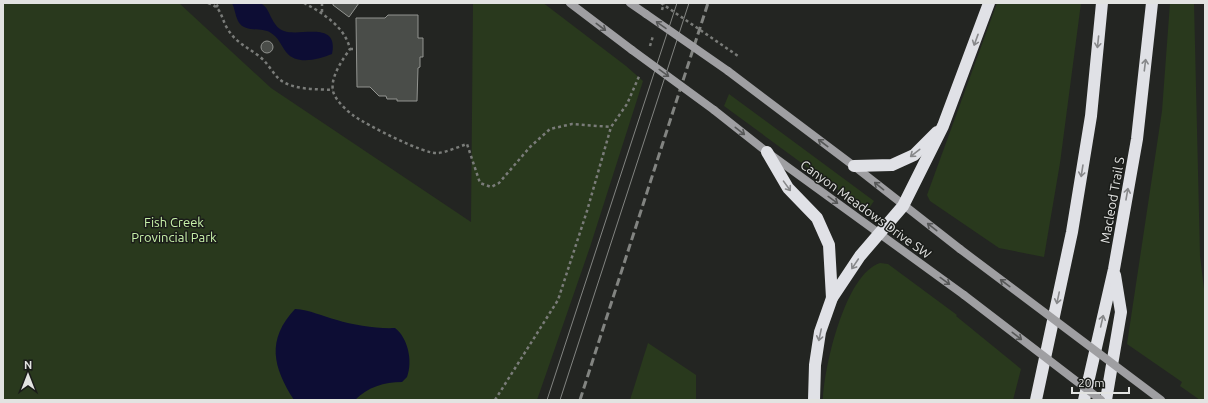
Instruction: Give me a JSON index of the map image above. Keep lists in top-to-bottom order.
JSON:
{
  "streets": {
    "highway": ["Macleod Trail S"],
    "main road": ["Canyon Meadows Drive SW"]
  },
  "parks": ["Fish Creek Provincial Park"],
  "scale_bar": "20 m",
  "north": "top"
}
